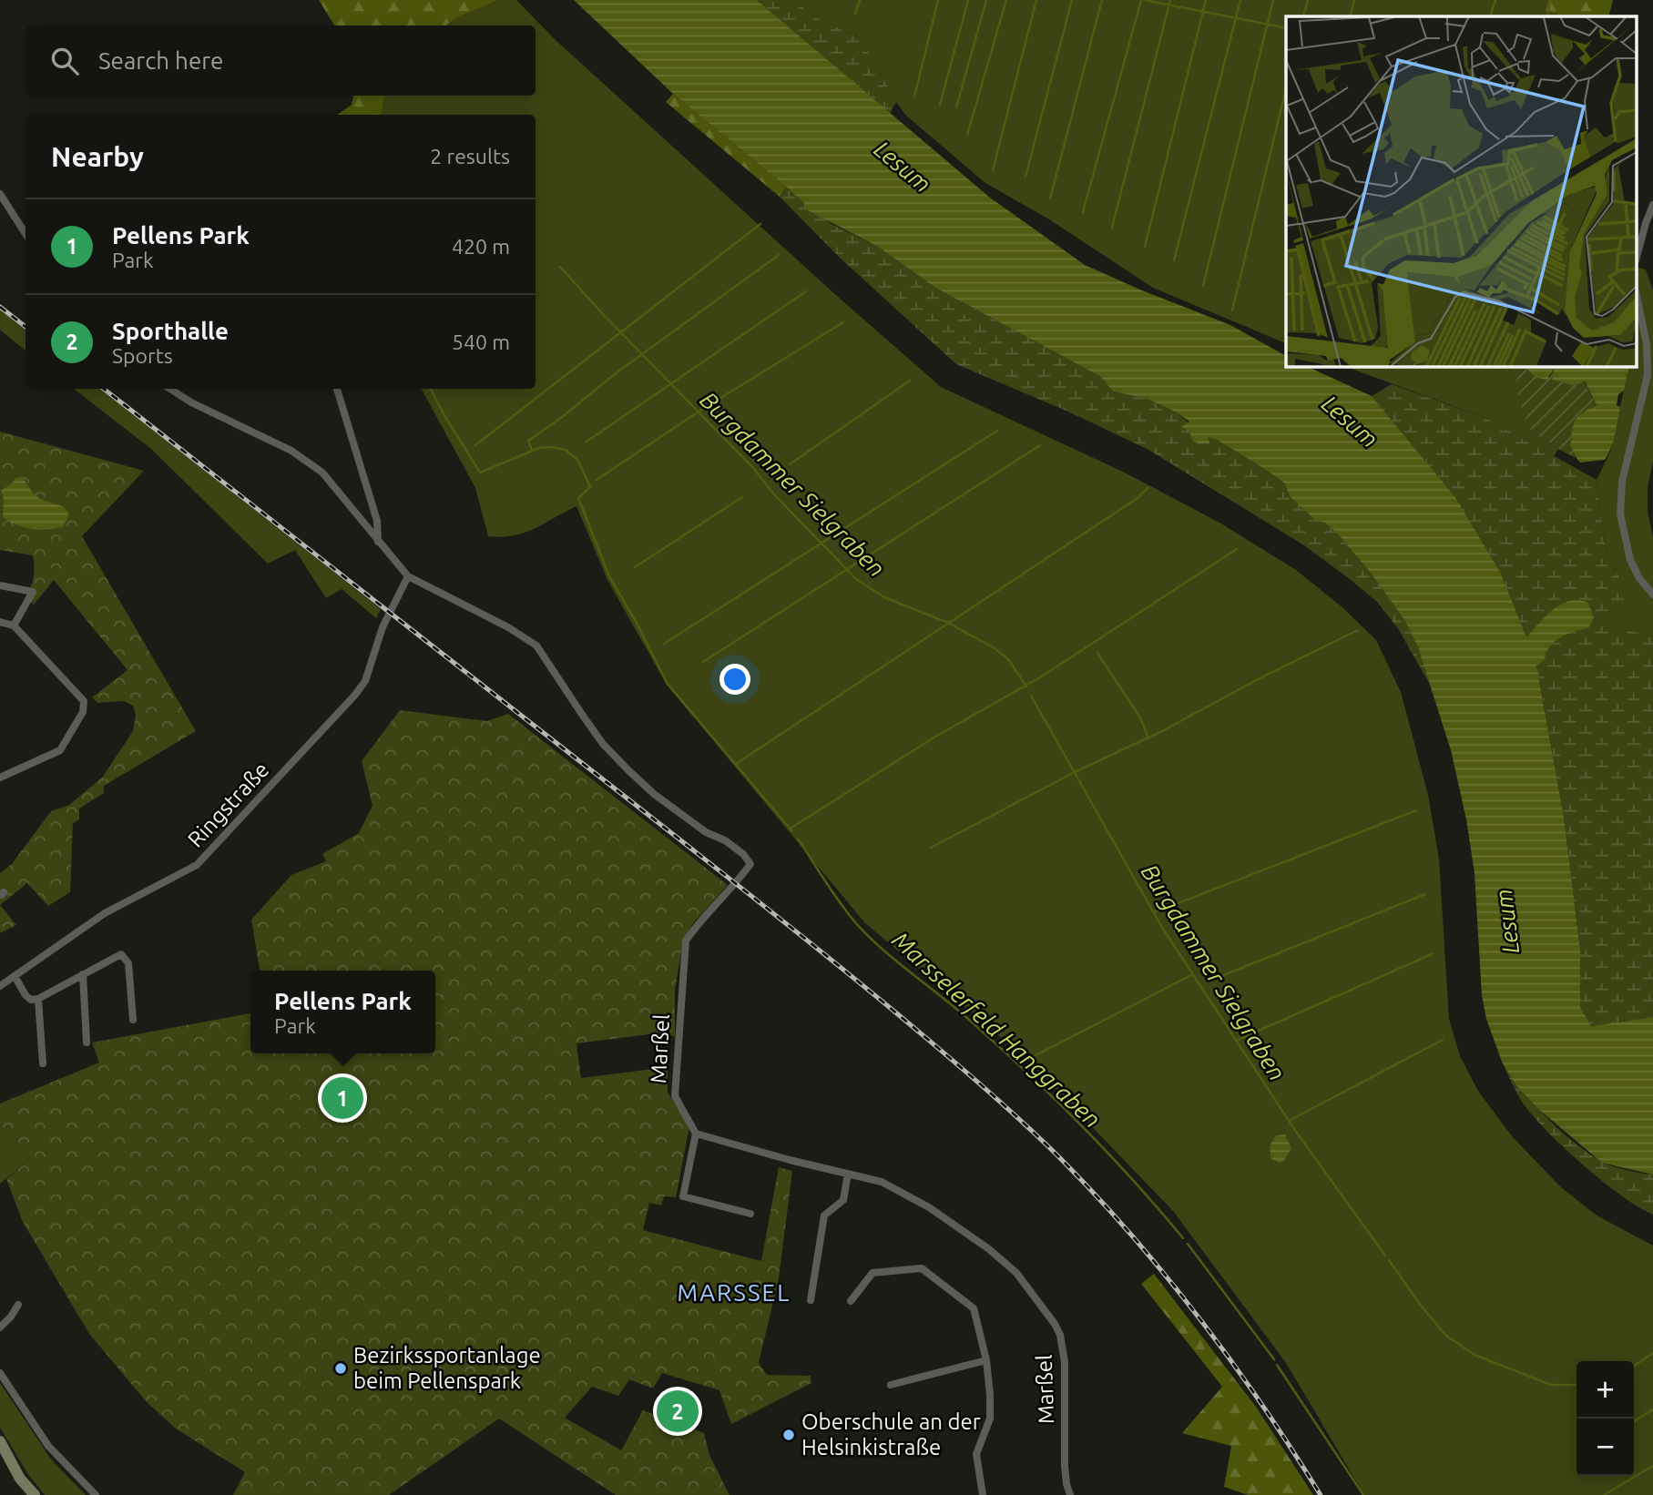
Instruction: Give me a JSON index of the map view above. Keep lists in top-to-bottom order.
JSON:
{
  "streets": {
    "street": ["Ringstraße", "Marßel"]
  },
  "crossings": [
    ["Ringstraße", "Marßel"]
  ],
  "districts": ["MARSSEL"],
  "water": ["Lesum", "Burgdammer Sielgraben", "Marsselerfeld Hanggraben"],
  "places": ["Bezirkssportanlage beim Pellenspark", "Oberschule an der Helsinkistraße"],
  "page": {
    "search": "Search here",
    "heading": ["Nearby", "2 results"],
    "list": [
      {
        "mark": "1",
        "name": "Pellens Park",
        "note": "Park",
        "value": "420 m"
      },
      {
        "mark": "2",
        "name": "Sporthalle",
        "note": "Sports",
        "value": "540 m"
      }
    ],
    "popup": ["Pellens Park", "Park"],
    "pins": ["1", "2"],
    "map_buttons": ["+", "−"]
  }
}
